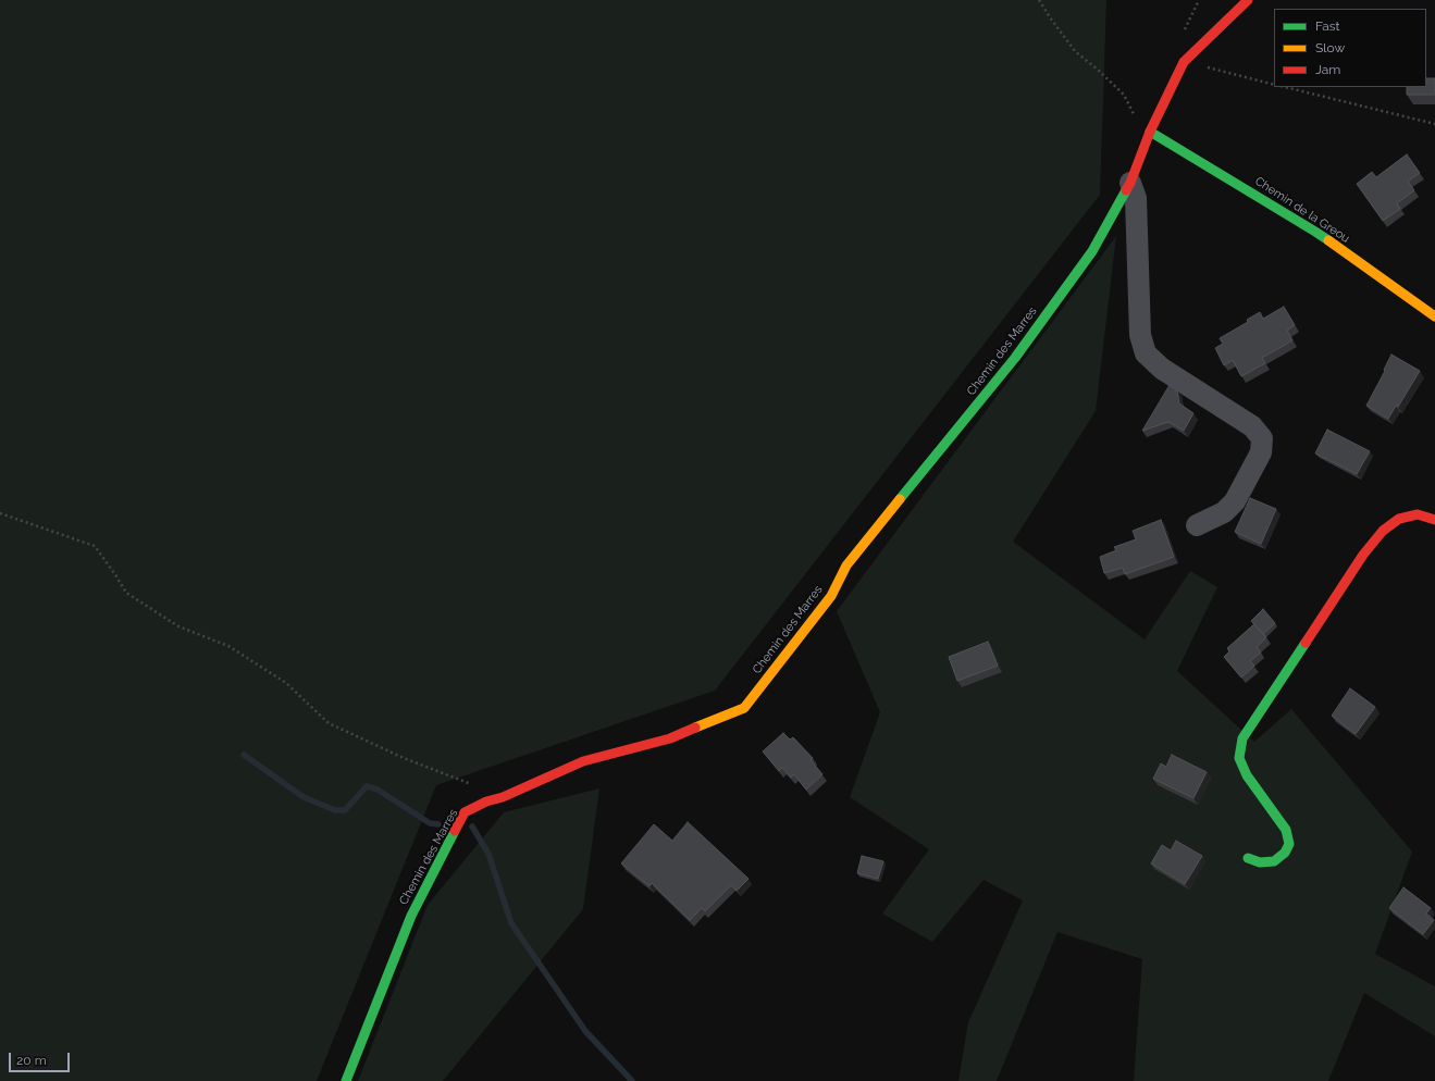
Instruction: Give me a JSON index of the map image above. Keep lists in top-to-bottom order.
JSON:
{
  "streets": {
    "street": ["Chemin de la Greou", "Chemin des Marres"]
  },
  "crossings": [
    ["Chemin de la Greou", "Chemin des Marres"]
  ],
  "legend": ["Fast", "Slow", "Jam"],
  "scale_bar": "20 m"
}
